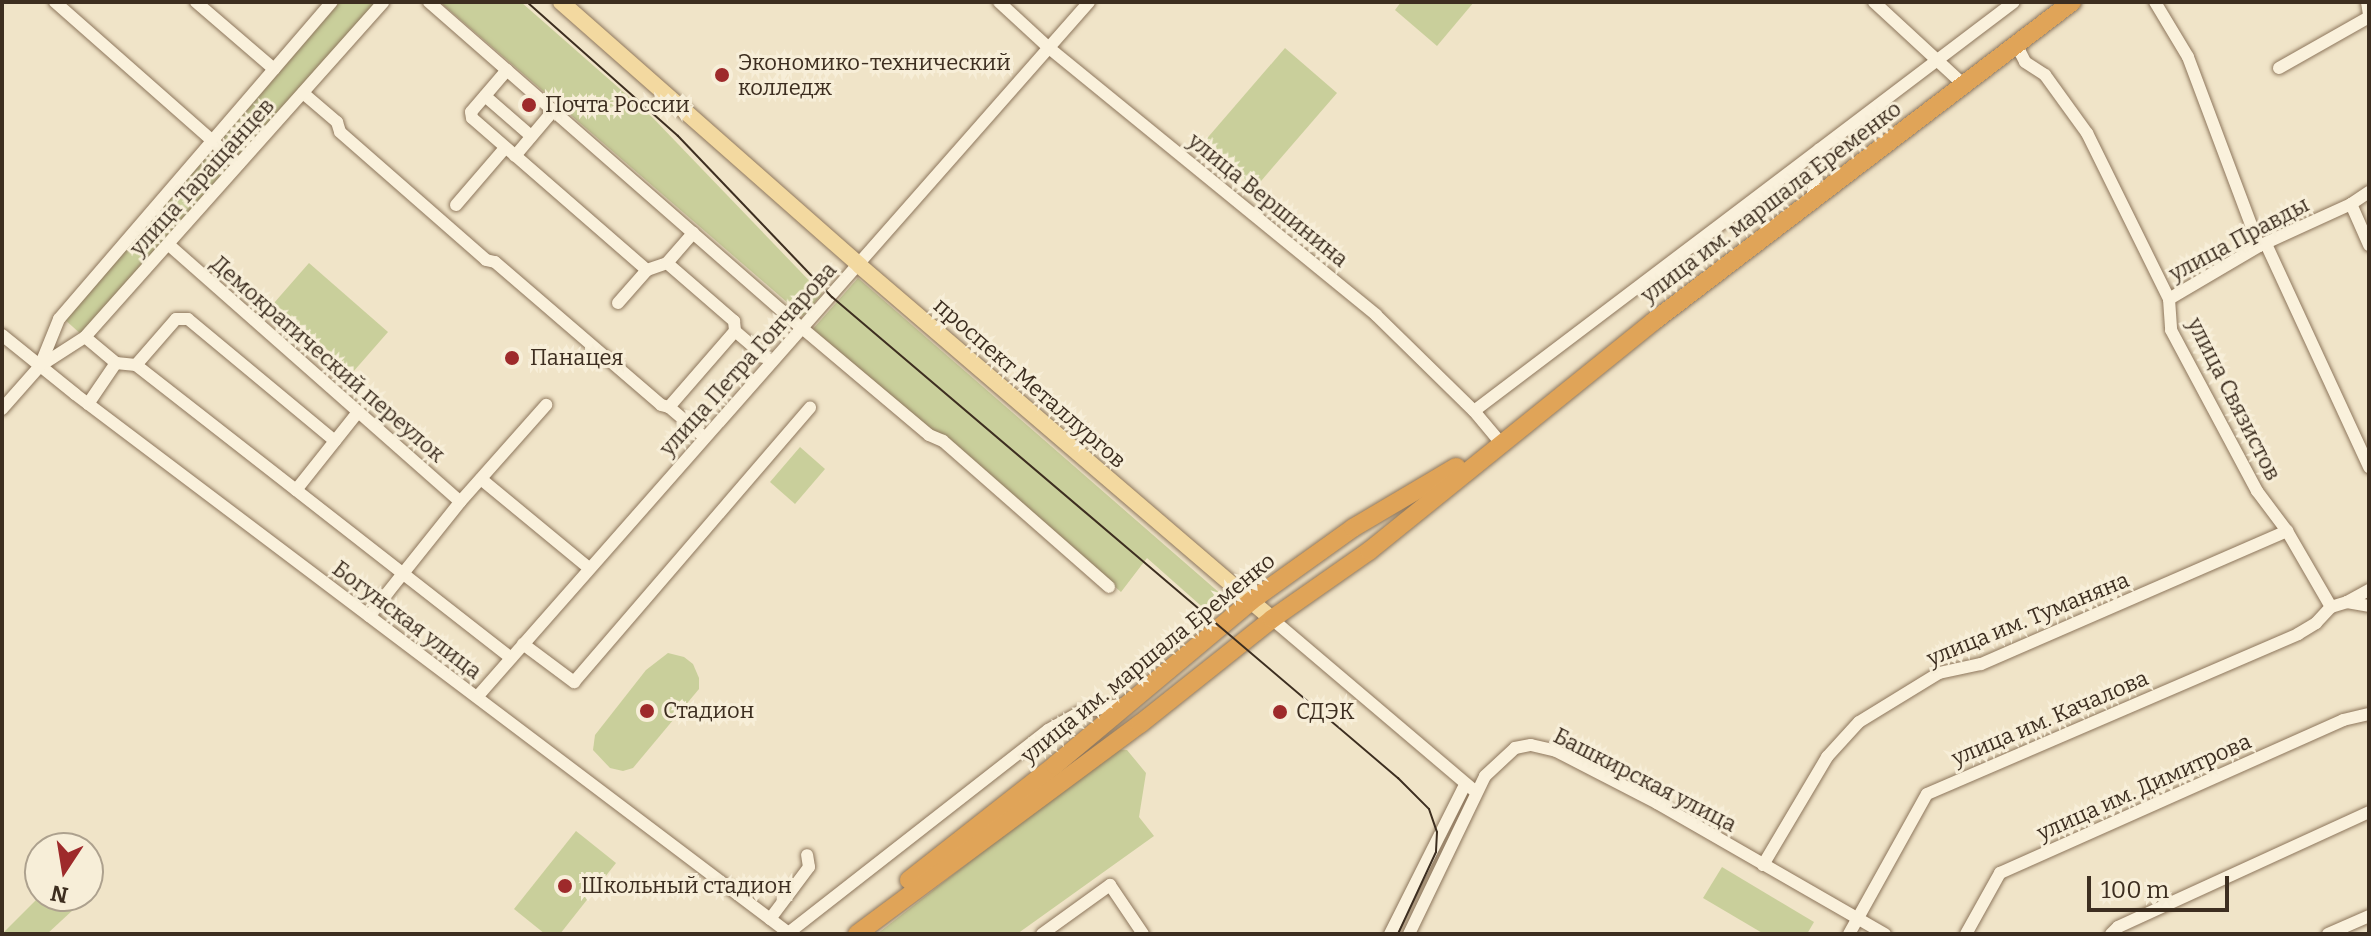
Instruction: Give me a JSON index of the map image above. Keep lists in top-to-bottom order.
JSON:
{
  "streets": {
    "highway": ["улица им. маршала Еременко"],
    "main road": ["проспект Металлургов"],
    "street": [
      "улица Таращанцев",
      "улица Вершинина",
      "улица Правды",
      "Демократический переулок",
      "улица Петра Гончарова",
      "улица Связистов",
      "улица им. Туманяна",
      "Богунская улица",
      "улица им. Качалова",
      "Башкирская улица",
      "улица им. Димитрова"
    ]
  },
  "crossings": [
    ["улица Таращанцев", "Демократический переулок"],
    ["улица Таращанцев", "Богунская улица"],
    ["улица Вершинина", "улица им. маршала Еременко"],
    ["улица Вершинина", "улица Петра Гончарова"],
    ["улица им. маршала Еременко", "проспект Металлургов"],
    ["улица им. маршала Еременко", "улица Связистов"],
    ["улица Правды", "улица Связистов"],
    ["улица Петра Гончарова", "проспект Металлургов"],
    ["улица Петра Гончарова", "Богунская улица"],
    ["проспект Металлургов", "Башкирская улица"],
    ["улица Связистов", "улица им. Туманяна"],
    ["улица Связистов", "улица им. Качалова"],
    ["улица им. Туманяна", "Башкирская улица"],
    ["улица им. Качалова", "Башкирская улица"]
  ],
  "places": [
    "Экономико-технический колледж",
    "Почта России",
    "Панацея",
    "Стадион",
    "СДЭК",
    "Школьный стадион"
  ],
  "scale_bar": "100 m",
  "north": "bottom"
}
